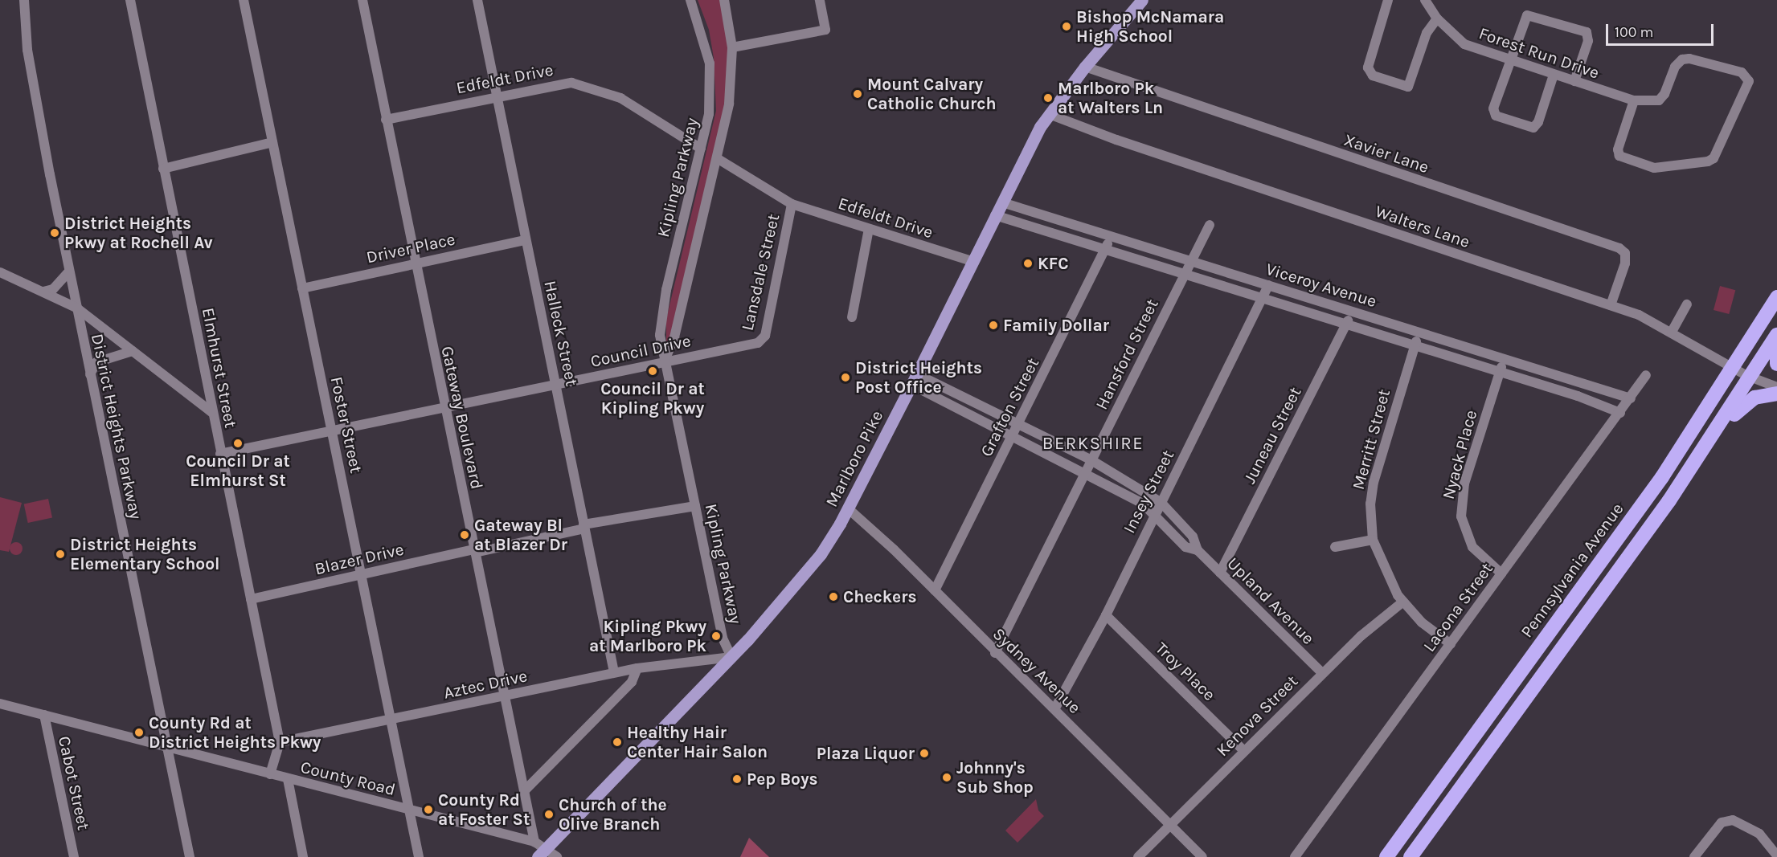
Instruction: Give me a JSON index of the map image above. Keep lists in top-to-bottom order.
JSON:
{
  "streets": {
    "highway": ["Pennsylvania Avenue"],
    "main road": ["Marlboro Pike"],
    "street": [
      "Forest Run Drive",
      "Edfeldt Drive",
      "Xavier Lane",
      "Kipling Parkway",
      "Walters Lane",
      "Driver Place",
      "Lansdale Street",
      "Viceroy Avenue",
      "Halleck Street",
      "Council Drive",
      "Hansford Street",
      "Elmhurst Street",
      "Grafton Street",
      "Gateway Boulevard",
      "Foster Street",
      "District Heights Parkway",
      "Juneau Street",
      "Merritt Street",
      "Nyack Place",
      "Insey Street",
      "Blazer Drive",
      "Upland Avenue",
      "Lacona Street",
      "Sydney Avenue",
      "Troy Place",
      "Aztec Drive",
      "Kenova Street",
      "County Road",
      "Cabot Street"
    ]
  },
  "crossings": [
    ["Edfeldt Drive", "Kipling Parkway"],
    ["Edfeldt Drive", "Lansdale Street"],
    ["Edfeldt Drive", "Halleck Street"],
    ["Edfeldt Drive", "Gateway Boulevard"],
    ["Edfeldt Drive", "Marlboro Pike"],
    ["Xavier Lane", "Walters Lane"],
    ["Xavier Lane", "Marlboro Pike"],
    ["Kipling Parkway", "Council Drive"],
    ["Kipling Parkway", "Marlboro Pike"],
    ["Kipling Parkway", "Blazer Drive"],
    ["Kipling Parkway", "Aztec Drive"],
    ["Walters Lane", "Marlboro Pike"],
    ["Walters Lane", "Pennsylvania Avenue"],
    ["Driver Place", "Halleck Street"],
    ["Driver Place", "Gateway Boulevard"],
    ["Driver Place", "Foster Street"],
    ["Lansdale Street", "Council Drive"],
    ["Viceroy Avenue", "Hansford Street"],
    ["Viceroy Avenue", "Grafton Street"],
    ["Viceroy Avenue", "Juneau Street"],
    ["Viceroy Avenue", "Merritt Street"],
    ["Viceroy Avenue", "Nyack Place"],
    ["Viceroy Avenue", "Marlboro Pike"],
    ["Viceroy Avenue", "Insey Street"],
    ["Viceroy Avenue", "Lacona Street"],
    ["Halleck Street", "Council Drive"],
    ["Halleck Street", "Blazer Drive"],
    ["Halleck Street", "Aztec Drive"],
    ["Council Drive", "Elmhurst Street"],
    ["Council Drive", "Gateway Boulevard"],
    ["Council Drive", "Foster Street"],
    ["Hansford Street", "Upland Avenue"],
    ["Hansford Street", "Sydney Avenue"],
    ["Elmhurst Street", "Blazer Drive"],
    ["Elmhurst Street", "Aztec Drive"],
    ["Grafton Street", "Upland Avenue"],
    ["Grafton Street", "Sydney Avenue"],
    ["Gateway Boulevard", "Blazer Drive"],
    ["Gateway Boulevard", "Aztec Drive"],
    ["Gateway Boulevard", "County Road"],
    ["Foster Street", "Blazer Drive"],
    ["Foster Street", "Aztec Drive"],
    ["Foster Street", "County Road"],
    ["District Heights Parkway", "County Road"],
    ["Juneau Street", "Upland Avenue"],
    ["Merritt Street", "Lacona Street"],
    ["Merritt Street", "Kenova Street"],
    ["Nyack Place", "Lacona Street"],
    ["Marlboro Pike", "Upland Avenue"],
    ["Marlboro Pike", "Sydney Avenue"],
    ["Marlboro Pike", "Aztec Drive"],
    ["Marlboro Pike", "County Road"],
    ["Insey Street", "Upland Avenue"],
    ["Insey Street", "Sydney Avenue"],
    ["Insey Street", "Troy Place"],
    ["Upland Avenue", "Kenova Street"],
    ["Sydney Avenue", "Kenova Street"],
    ["Troy Place", "Kenova Street"],
    ["County Road", "Cabot Street"]
  ],
  "districts": ["BERKSHIRE"],
  "places": [
    "Bishop McNamara High School",
    "Mount Calvary Catholic Church",
    "Marlboro Pk at Walters Ln",
    "District Heights Pkwy at Rochell Av",
    "KFC",
    "Family Dollar",
    "Council Dr at Kipling Pkwy",
    "District Heights Post Office",
    "Council Dr at Elmhurst St",
    "Gateway Bl at Blazer Dr",
    "District Heights Elementary School",
    "Checkers",
    "Kipling Pkwy at Marlboro Pk",
    "County Rd at District Heights Pkwy",
    "Healthy Hair Center Hair Salon",
    "Plaza Liquor",
    "Johnny's Sub Shop",
    "Pep Boys",
    "County Rd at Foster St",
    "Church of the Olive Branch"
  ],
  "scale_bar": "100 m"
}
